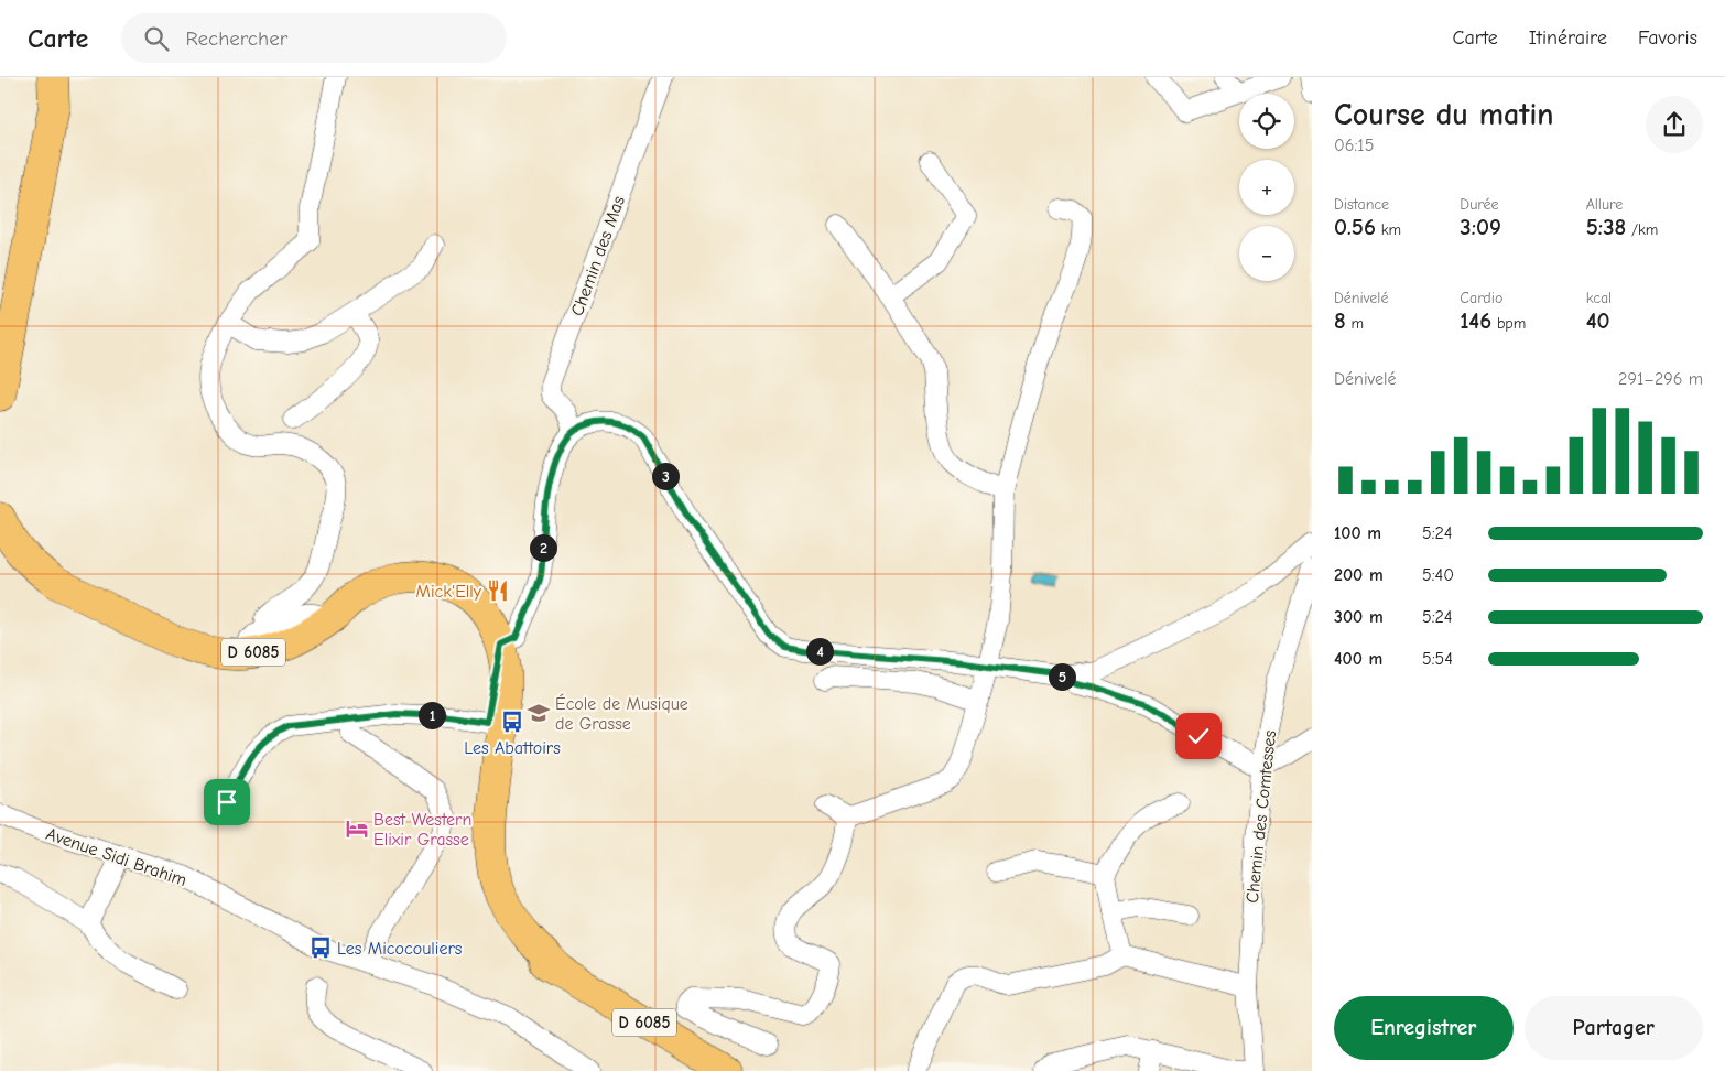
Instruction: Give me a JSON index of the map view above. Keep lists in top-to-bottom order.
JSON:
{
  "streets": {
    "main road": ["D 6085"],
    "street": ["Chemin des Mas", "Chemin des Comtesses", "Avenue Sidi Brahim"]
  },
  "places": {
    "restaurant": ["Mick'Elly"],
    "school or university": ["École de Musique de Grasse"],
    "bus stop": ["Les Abattoirs", "Les Micocouliers"],
    "hotel": ["Best Western Elixir Grasse"]
  },
  "page": {
    "header": "Carte",
    "search": "Rechercher",
    "nav": ["Carte", "Itinéraire", "Favoris"],
    "heading": ["Course du matin", "06:15"],
    "map_buttons": ["+", "−"],
    "stats": [
      ["Distance", "0.56 km"],
      ["Durée", "3:09"],
      ["Allure", "5:38 /km"],
      ["Dénivelé", "8 m"],
      ["Cardio", "146 bpm"],
      ["kcal", "40"]
    ],
    "chart": ["Dénivelé", "291–296 m"],
    "pins": [
      "3",
      "2",
      "4",
      "5",
      "1"
    ],
    "list": [
      {
        "name": "100 m",
        "note": "5:24"
      },
      {
        "name": "200 m",
        "note": "5:40"
      },
      {
        "name": "300 m",
        "note": "5:24"
      },
      {
        "name": "400 m",
        "note": "5:54"
      }
    ],
    "buttons": ["Enregistrer", "Partager"]
  }
}
